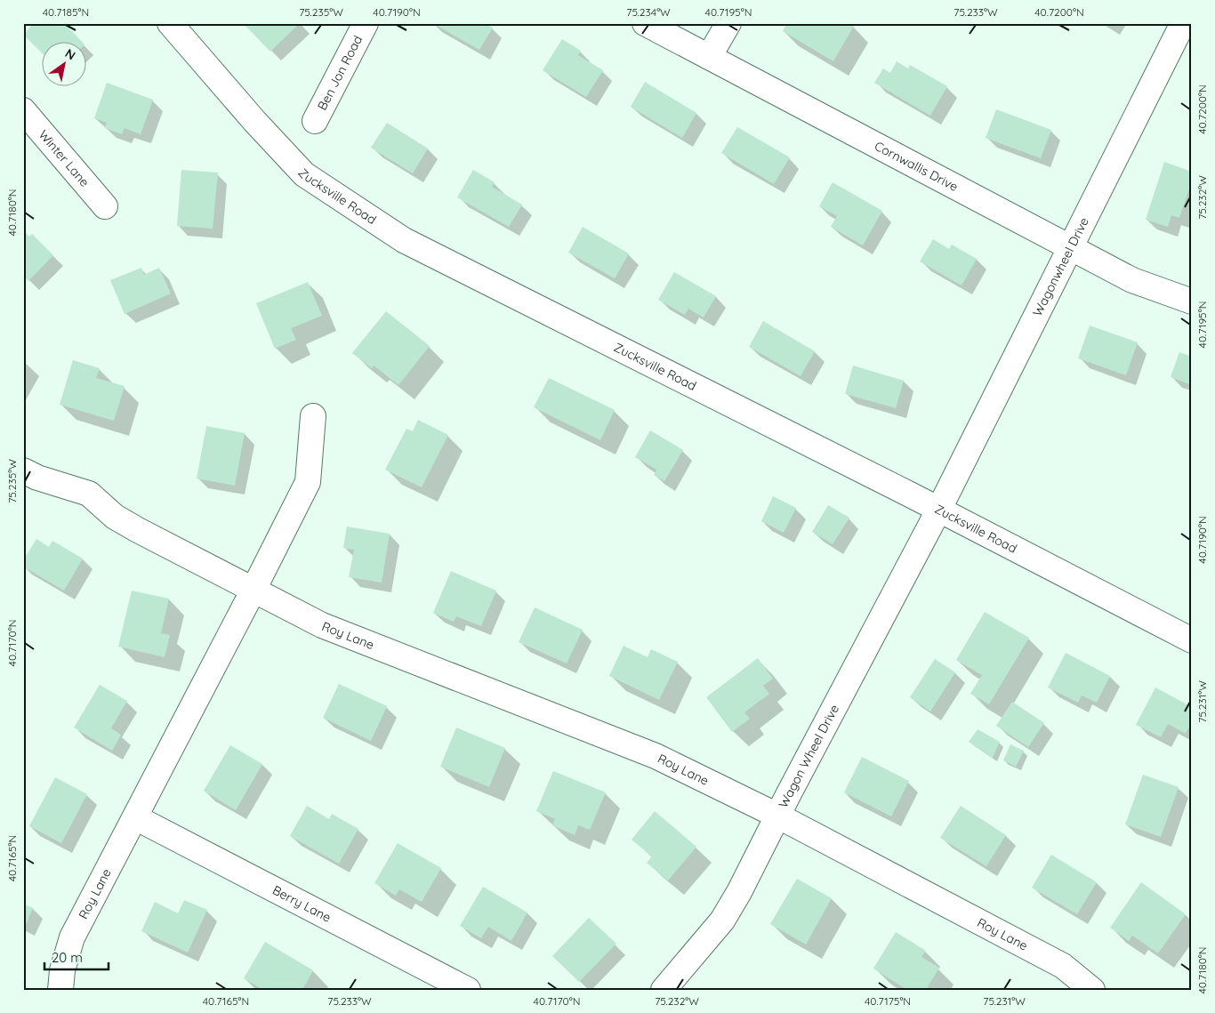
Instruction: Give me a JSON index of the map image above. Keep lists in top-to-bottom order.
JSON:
{
  "streets": {
    "street": [
      "Ben Jon Road",
      "Winter Lane",
      "Cornwallis Drive",
      "Zucksville Road",
      "Wagonwheel Drive",
      "Roy Lane",
      "Wagon Wheel Drive",
      "Berry Lane"
    ]
  },
  "crossings": [
    ["Cornwallis Drive", "Wagonwheel Drive"],
    ["Zucksville Road", "Wagonwheel Drive"],
    ["Zucksville Road", "Wagon Wheel Drive"],
    ["Wagonwheel Drive", "Wagon Wheel Drive"],
    ["Roy Lane", "Wagon Wheel Drive"],
    ["Roy Lane", "Berry Lane"]
  ],
  "scale_bar": "20 m",
  "north": "top right",
  "coordinates": [
    "40.7185°N",
    "75.235°W",
    "40.7190°N",
    "75.234°W",
    "40.7195°N",
    "75.233°W",
    "40.7200°N",
    "75.232°W",
    "40.7180°N",
    "40.7170°N",
    "75.231°W",
    "40.7165°N",
    "40.7175°N"
  ]
}
